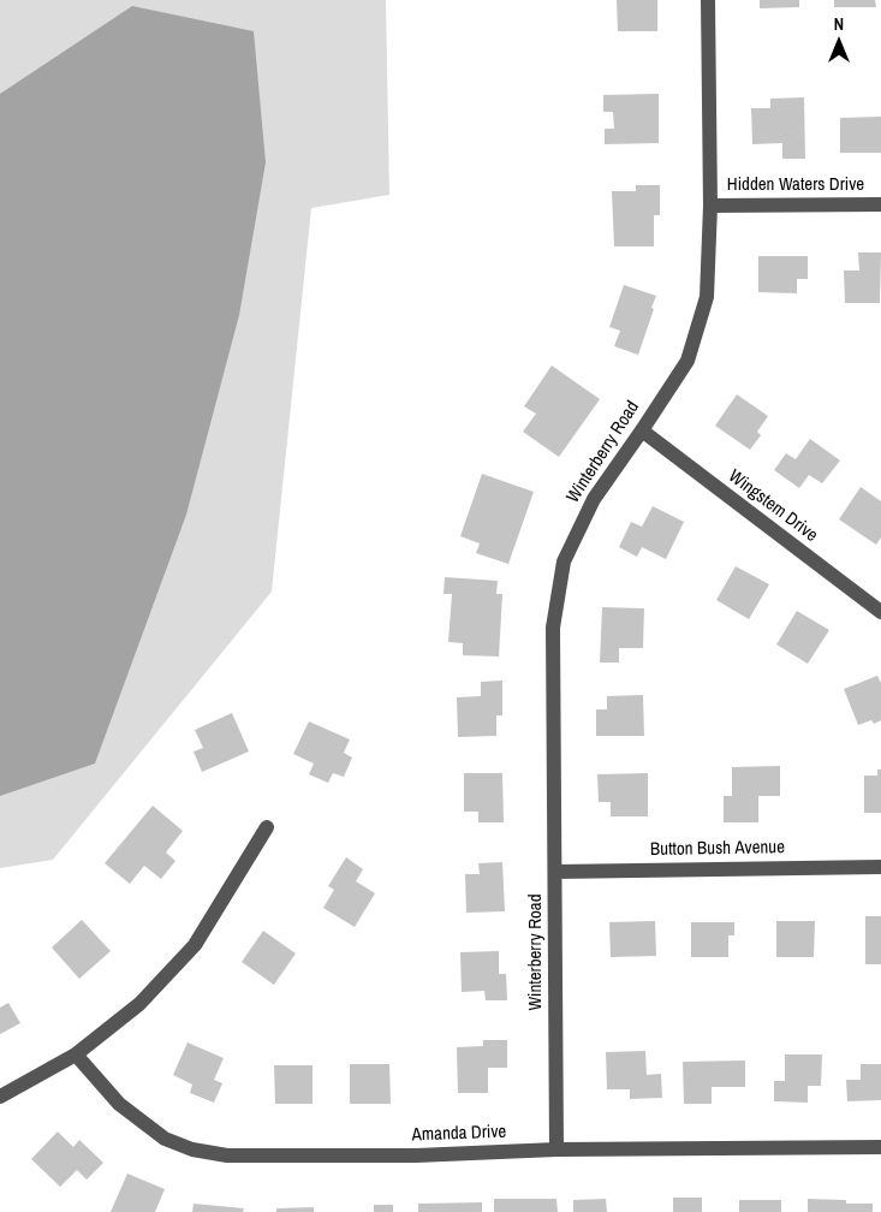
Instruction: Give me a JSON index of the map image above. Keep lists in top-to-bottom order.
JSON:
{
  "streets": {
    "street": [
      "Hidden Waters Drive",
      "Winterberry Road",
      "Wingstem Drive",
      "Button Bush Avenue",
      "Amanda Drive"
    ]
  },
  "crossings": [
    ["Hidden Waters Drive", "Winterberry Road"],
    ["Winterberry Road", "Wingstem Drive"],
    ["Winterberry Road", "Button Bush Avenue"],
    ["Winterberry Road", "Amanda Drive"]
  ],
  "north": "top"
}
